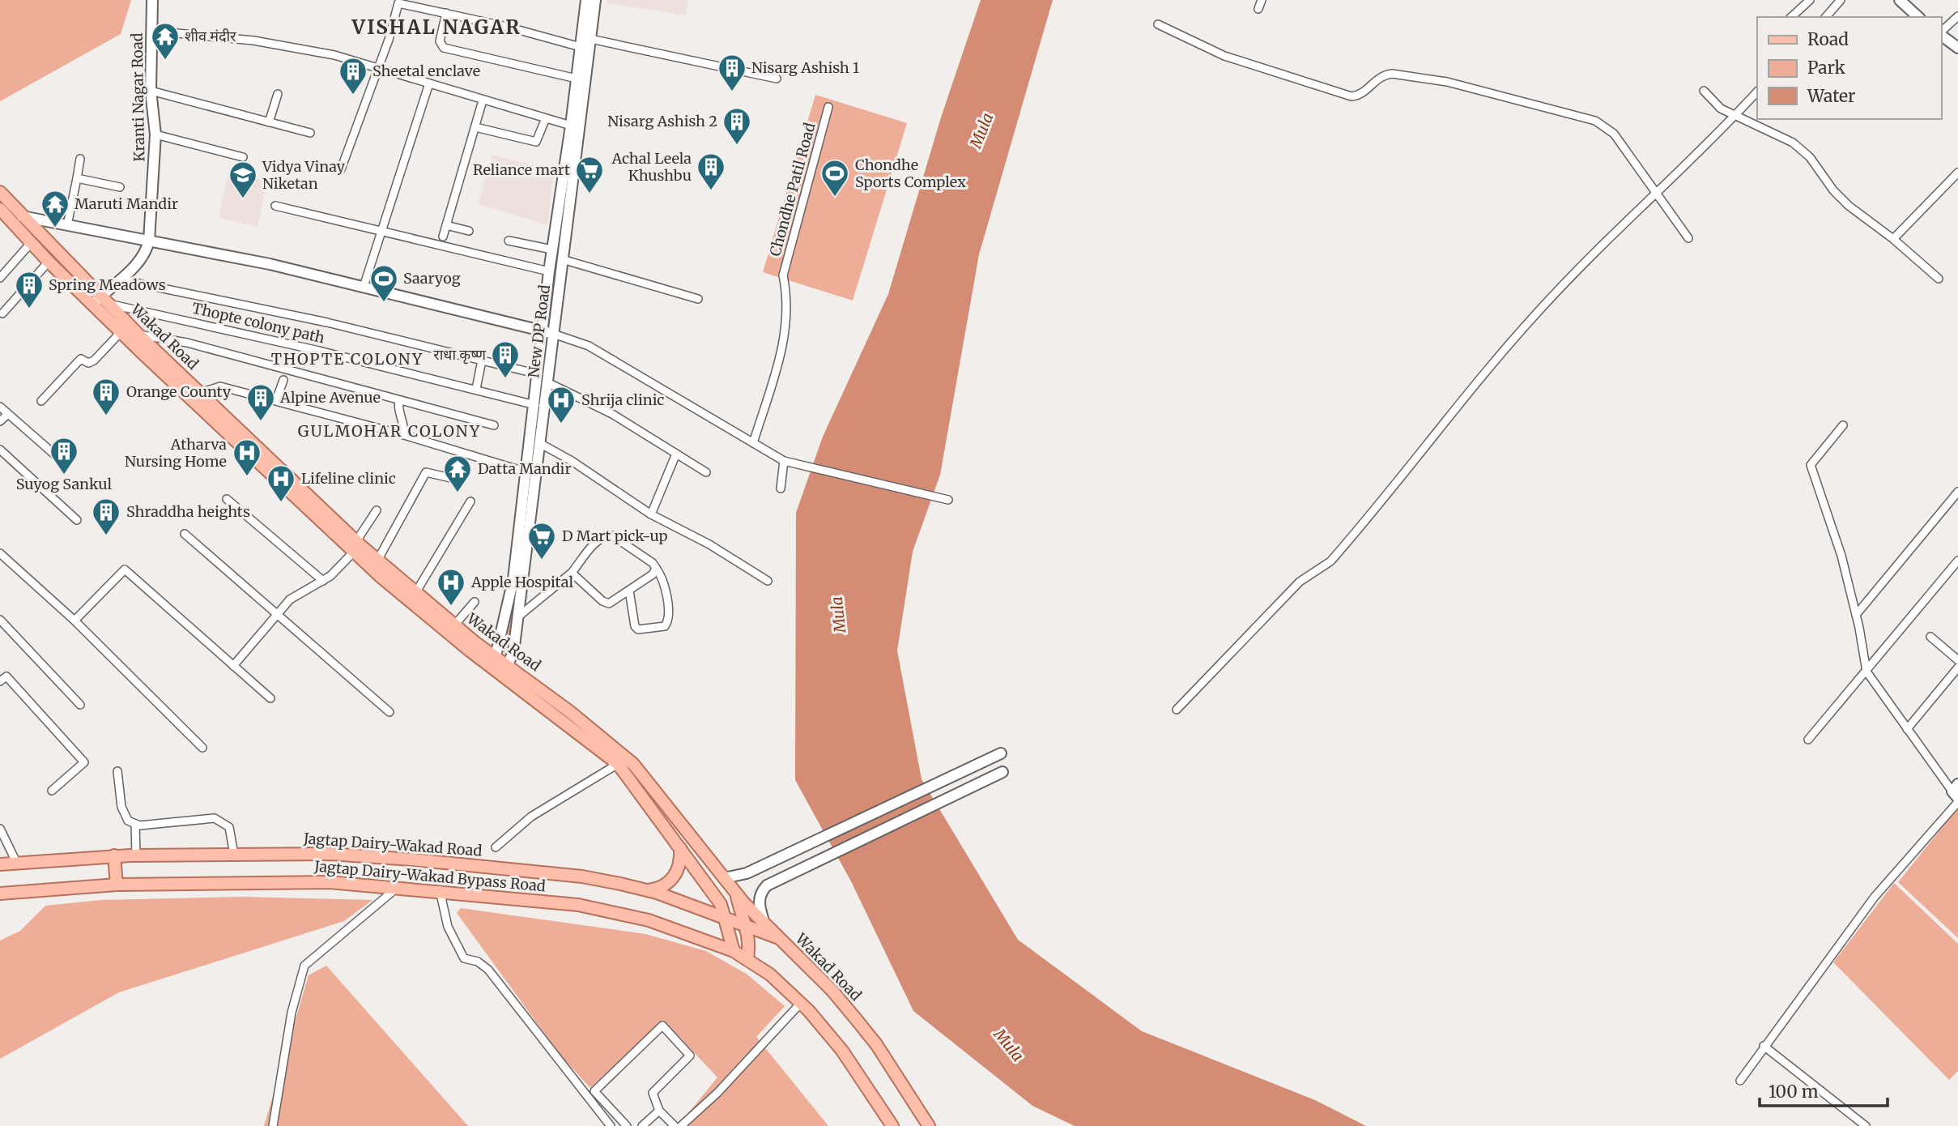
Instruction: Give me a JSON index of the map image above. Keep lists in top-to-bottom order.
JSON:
{
  "streets": {
    "main road": [
      "Kranti Nagar Road",
      "New DP Road",
      "Wakad Road",
      "Jagtap Dairy-Wakad Road",
      "Jagtap Dairy-Wakad Bypass Road"
    ],
    "street": ["Chondhe Patil Road", "Thopte colony path"]
  },
  "crossings": [
    ["Thopte colony path", "New DP Road"],
    ["Thopte colony path", "Wakad Road"],
    ["New DP Road", "Wakad Road"],
    ["Wakad Road", "Jagtap Dairy-Wakad Road"],
    ["Wakad Road", "Jagtap Dairy-Wakad Bypass Road"]
  ],
  "districts": ["VISHAL NAGAR", "THOPTE COLONY", "GULMOHAR COLONY"],
  "water": ["Mula"],
  "places": {
    "temple": ["शीव मंदीर", "Maruti Mandir", "Datta Mandir"],
    "building": [
      "Nisarg Ashish 1",
      "Sheetal enclave",
      "Nisarg Ashish 2",
      "Achal Leela Khushbu",
      "Spring Meadows",
      "राधा कृष्ण",
      "Orange County",
      "Alpine Avenue",
      "Suyog Sankul",
      "Shraddha heights"
    ],
    "supermarket": ["Reliance mart", "D Mart pick-up"],
    "sports": ["Chondhe Sports Complex", "Saaryog"],
    "school or university": ["Vidya Vinay Niketan"],
    "hospital": [
      "Shrija clinic",
      "Atharva Nursing Home",
      "Lifeline clinic",
      "Apple Hospital"
    ]
  },
  "legend": ["Road", "Park", "Water"],
  "scale_bar": "100 m"
}
